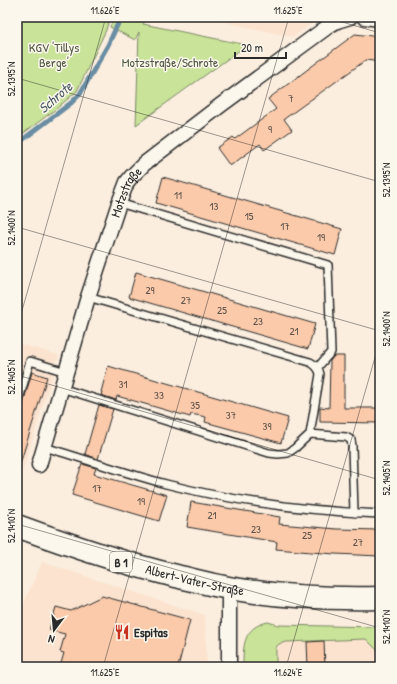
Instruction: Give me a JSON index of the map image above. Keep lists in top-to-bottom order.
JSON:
{
  "streets": {
    "main road": ["B 1", "Albert-Vater-Straße"],
    "street": ["Motzstraße"]
  },
  "water": ["Schrote"],
  "parks": ["KGV 'Tillys Berge'", "Motzstraße/Schrote"],
  "places": {
    "restaurant": ["Espitas"]
  },
  "house_numbers": [
    "7",
    "9",
    "11",
    "13",
    "15",
    "17",
    "19",
    "29",
    "27",
    "25",
    "23",
    "21",
    "31",
    "33",
    "35",
    "37",
    "39",
    "17",
    "19",
    "21",
    "23",
    "25",
    "27"
  ],
  "scale_bar": "20 m",
  "north": "bottom",
  "coordinates": [
    "11.626°E",
    "11.625°E",
    "52.1395°N",
    "52.1400°N",
    "52.1405°N",
    "52.1410°N",
    "11.624°E"
  ]
}
